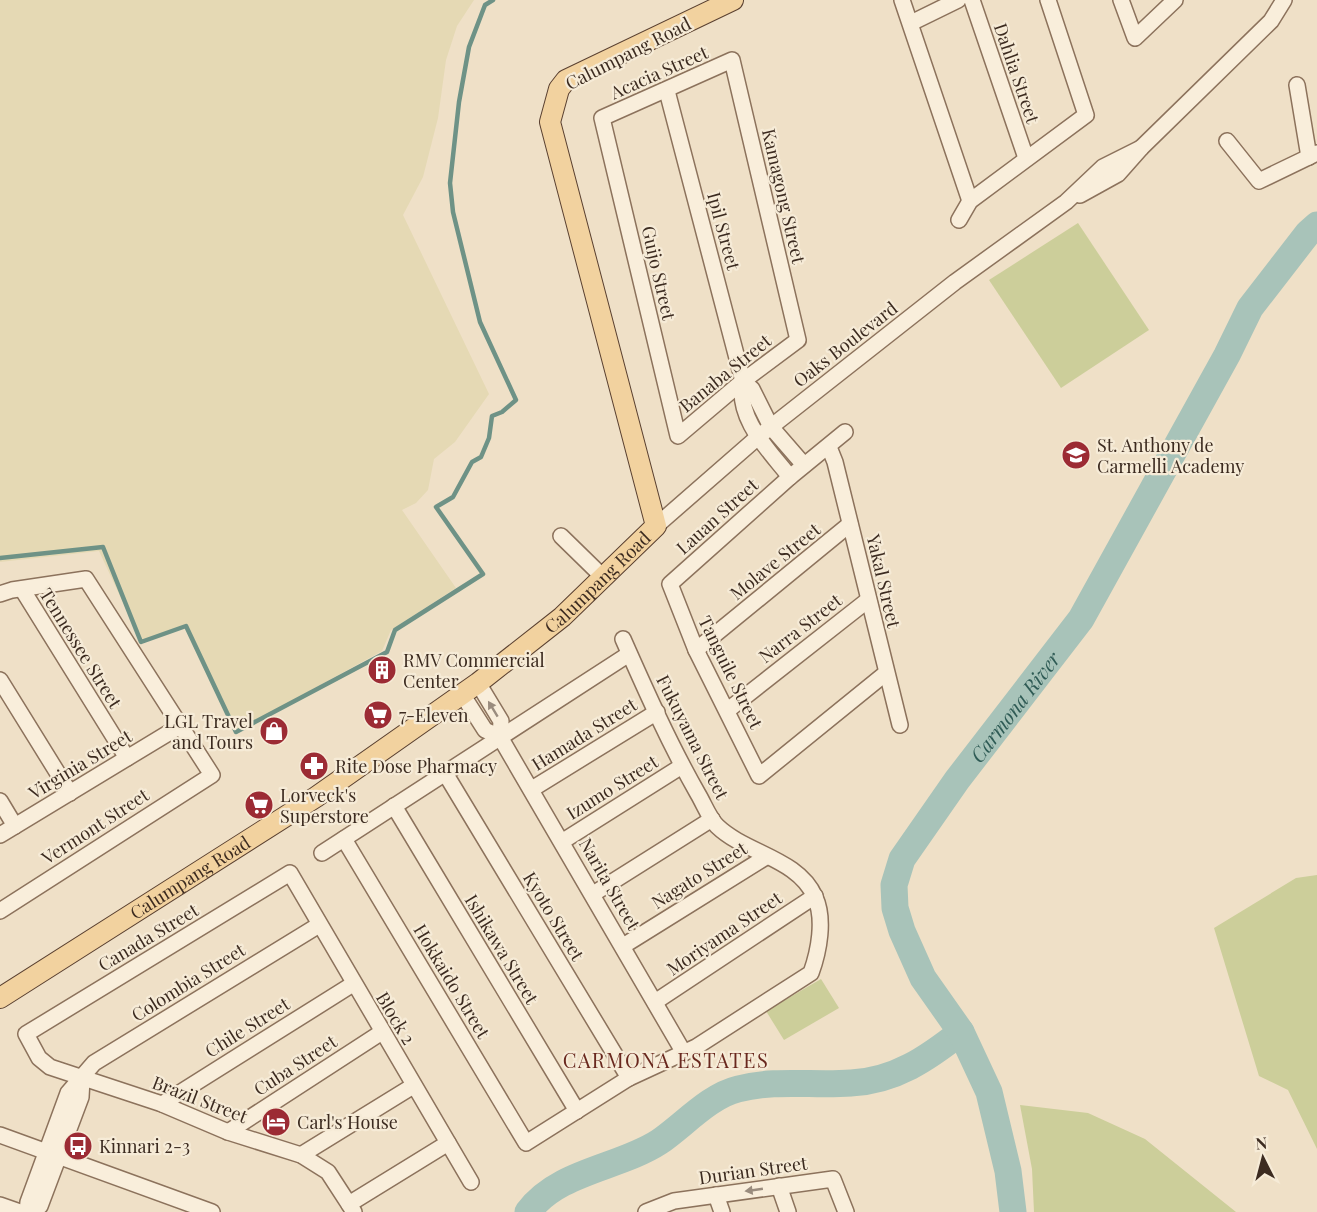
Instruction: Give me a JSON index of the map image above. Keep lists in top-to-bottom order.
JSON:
{
  "streets": {
    "main road": ["Calumpang Road"],
    "street": [
      "Acacia Street",
      "Dahlia Street",
      "Kamagong Street",
      "Ipil Street",
      "Guijo Street",
      "Oaks Boulevard",
      "Banaba Street",
      "Lauan Street",
      "Molave Street",
      "Yakal Street",
      "Narra Street",
      "Tennessee Street",
      "Tanguile Street",
      "Hamada Street",
      "Fukuyama Street",
      "Virginia Street",
      "Izumo Street",
      "Vermont Street",
      "Nagato Street",
      "Narita Street",
      "Kyoto Street",
      "Moriyama Street",
      "Canada Street",
      "Ishikawa Street",
      "Hokkaido Street",
      "Colombia Street",
      "Block 2",
      "Chile Street",
      "Cuba Street",
      "Brazil Street",
      "Durian Street"
    ]
  },
  "crossings": [
    ["Calumpang Road", "Oaks Boulevard"],
    ["Calumpang Road", "Narita Street"],
    ["Acacia Street", "Kamagong Street"],
    ["Acacia Street", "Ipil Street"],
    ["Acacia Street", "Guijo Street"],
    ["Kamagong Street", "Banaba Street"],
    ["Ipil Street", "Oaks Boulevard"],
    ["Ipil Street", "Banaba Street"],
    ["Guijo Street", "Banaba Street"],
    ["Lauan Street", "Yakal Street"],
    ["Lauan Street", "Tanguile Street"],
    ["Molave Street", "Yakal Street"],
    ["Molave Street", "Tanguile Street"],
    ["Yakal Street", "Narra Street"],
    ["Yakal Street", "Tanguile Street"],
    ["Narra Street", "Tanguile Street"],
    ["Tennessee Street", "Virginia Street"],
    ["Hamada Street", "Fukuyama Street"],
    ["Hamada Street", "Narita Street"],
    ["Fukuyama Street", "Izumo Street"],
    ["Fukuyama Street", "Nagato Street"],
    ["Fukuyama Street", "Moriyama Street"],
    ["Virginia Street", "Vermont Street"],
    ["Izumo Street", "Narita Street"],
    ["Nagato Street", "Narita Street"],
    ["Narita Street", "Moriyama Street"],
    ["Canada Street", "Block 2"],
    ["Canada Street", "Brazil Street"],
    ["Ishikawa Street", "Hokkaido Street"],
    ["Colombia Street", "Block 2"],
    ["Colombia Street", "Brazil Street"],
    ["Block 2", "Chile Street"],
    ["Block 2", "Cuba Street"],
    ["Chile Street", "Brazil Street"],
    ["Cuba Street", "Brazil Street"]
  ],
  "districts": ["CARMONA ESTATES"],
  "water": ["Carmona River"],
  "places": {
    "school or university": ["St. Anthony de Carmelli Academy"],
    "building": ["RMV Commercial Center"],
    "supermarket": ["7-Eleven", "Lorveck's Superstore"],
    "shop": ["LGL Travel and Tours"],
    "pharmacy": ["Rite Dose Pharmacy"],
    "hotel": ["Carl's House"],
    "bus stop": ["Kinnari 2-3"]
  },
  "north": "top"
}
